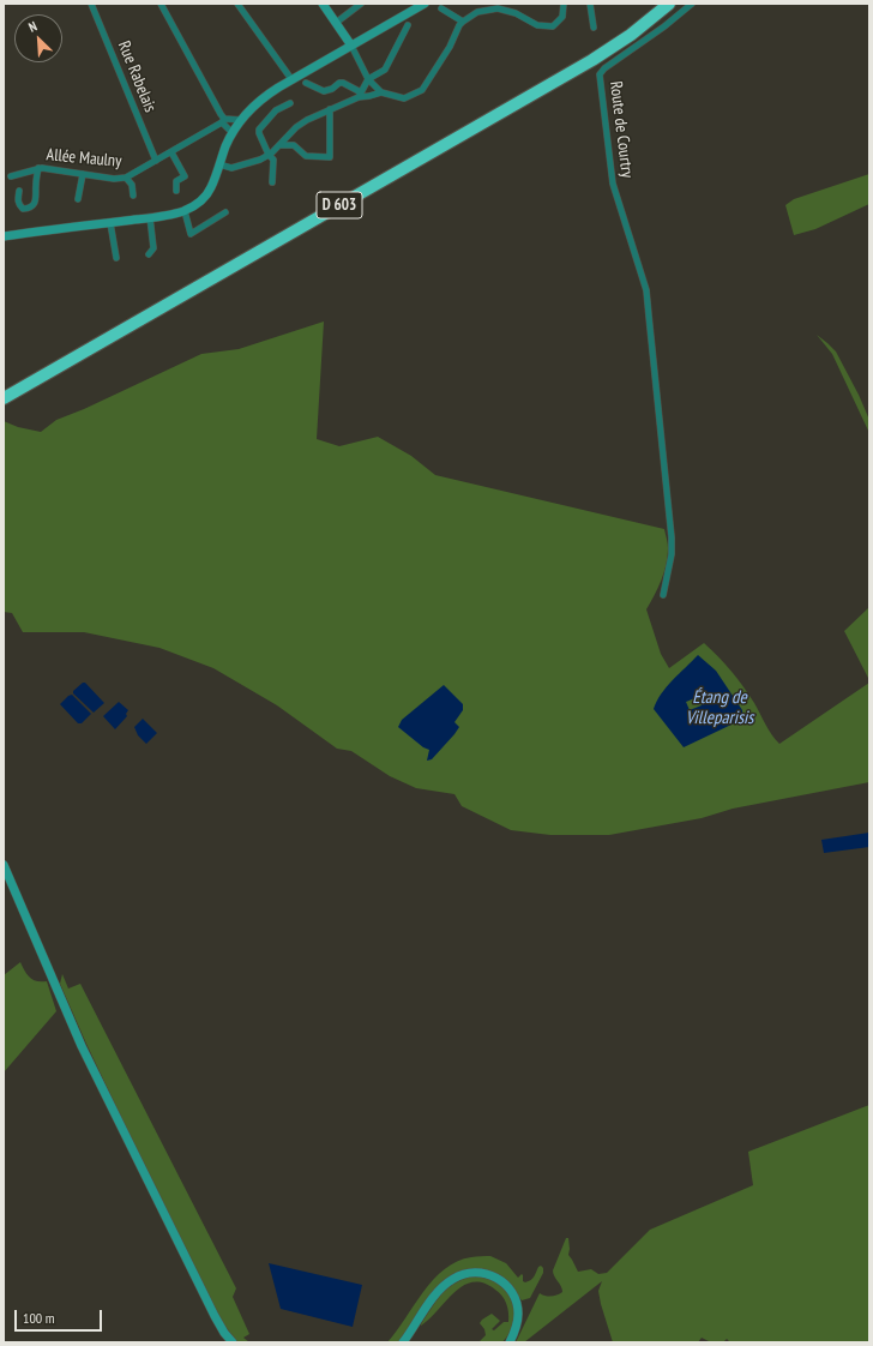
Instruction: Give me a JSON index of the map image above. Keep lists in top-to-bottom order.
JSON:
{
  "streets": {
    "highway": ["D 603"],
    "street": ["Rue Rabelais", "Route de Courtry", "Allée Maulny"]
  },
  "crossings": [
    ["Rue Rabelais", "Allée Maulny"]
  ],
  "water": ["Étang de Villeparisis"],
  "scale_bar": "100 m",
  "north": "top left"
}
